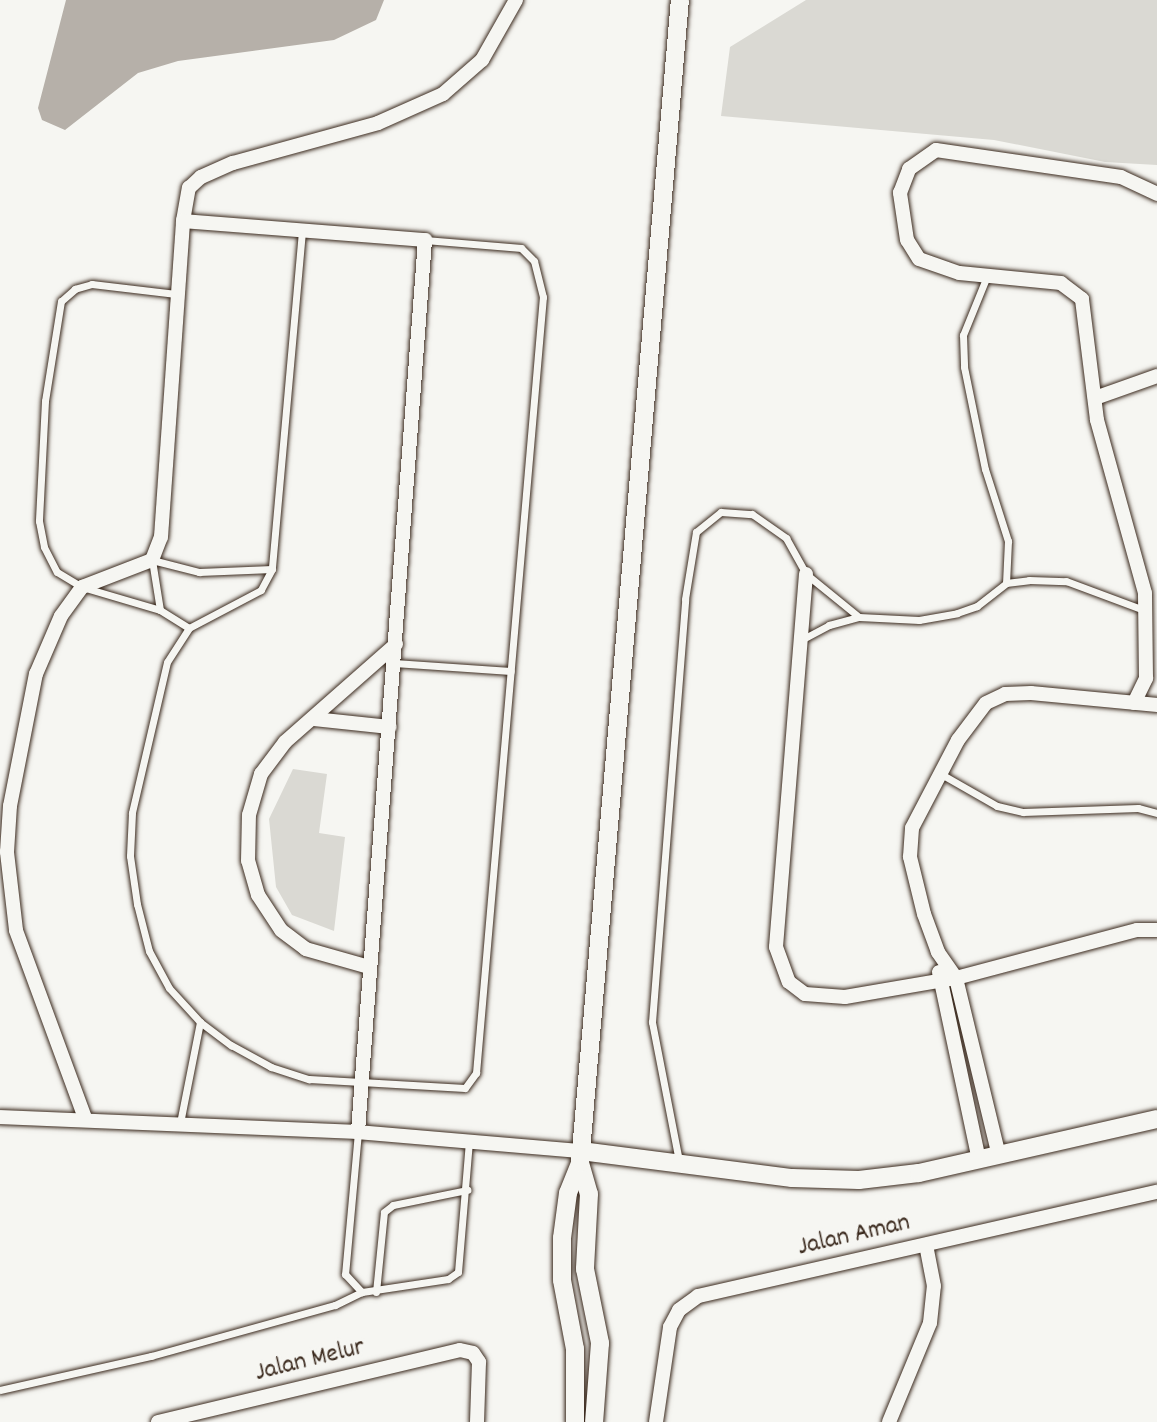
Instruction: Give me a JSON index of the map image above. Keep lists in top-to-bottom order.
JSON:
{
  "streets": {
    "street": ["Jalan Aman", "Jalan Melur"]
  }
}
